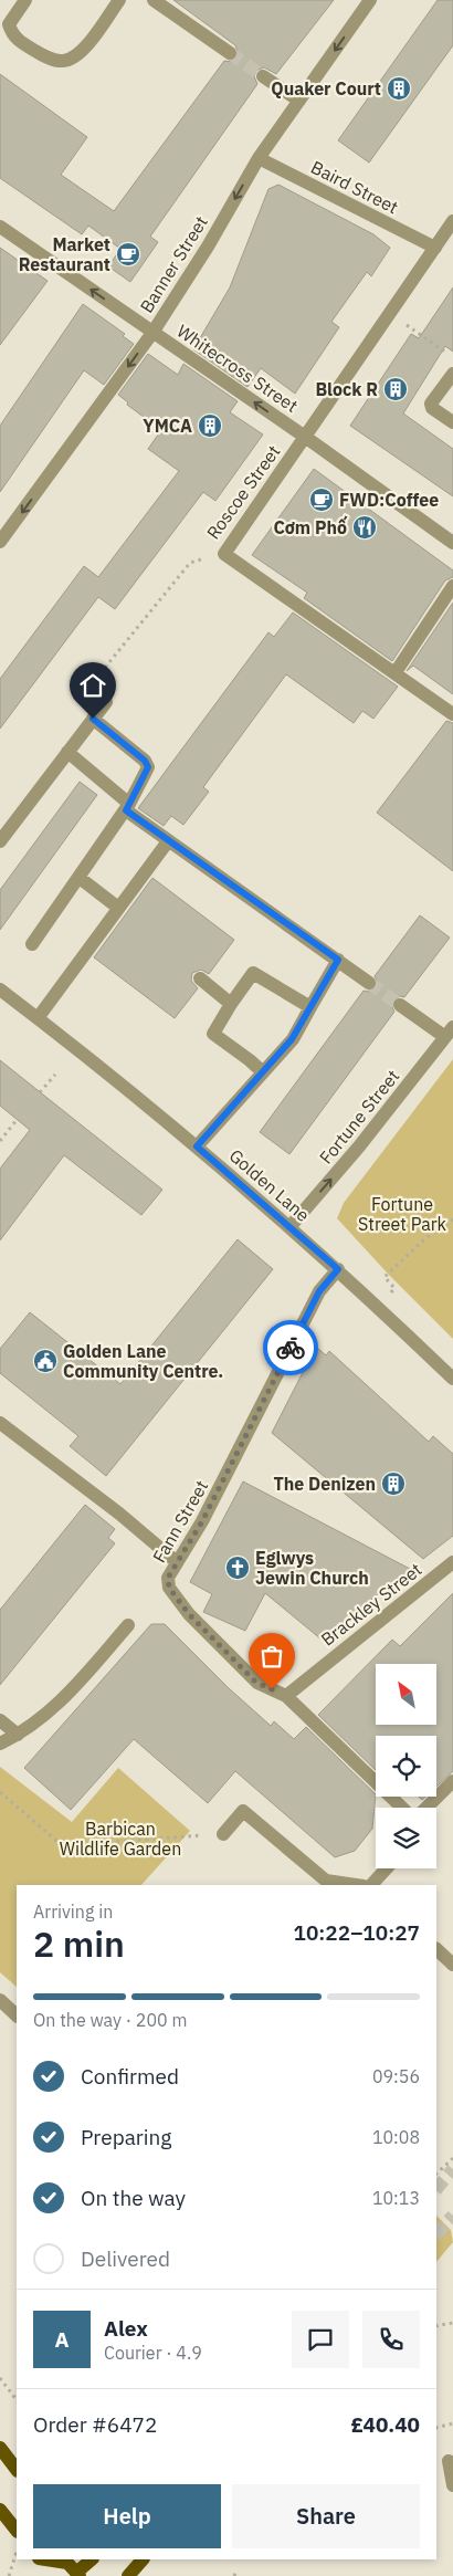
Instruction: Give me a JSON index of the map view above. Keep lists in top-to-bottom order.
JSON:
{
  "streets": {
    "street": [
      "Baird Street",
      "Banner Street",
      "Whitecross Street",
      "Roscoe Street",
      "Fortune Street",
      "Golden Lane",
      "Fann Street",
      "Brackley Street"
    ]
  },
  "crossings": [
    ["Baird Street", "Banner Street"],
    ["Baird Street", "Roscoe Street"],
    ["Banner Street", "Whitecross Street"],
    ["Whitecross Street", "Roscoe Street"],
    ["Fortune Street", "Golden Lane"],
    ["Golden Lane", "Fann Street"],
    ["Fann Street", "Brackley Street"]
  ],
  "one_way": ["Banner Street", "Whitecross Street"],
  "parks": ["Fortune Street Park", "Barbican Wildlife Garden"],
  "places": {
    "building": [
      "Quaker Court",
      "Block R",
      "YMCA",
      "The Denizen"
    ],
    "cafe": ["Market Restaurant", "FWD:Coffee"],
    "restaurant": ["Cơm Phố"],
    "public building": ["Golden Lane Community Centre."],
    "church": ["Eglwys Jewin Church"]
  },
  "north": "top left",
  "page": {
    "heading": ["2 min", "Arriving in", "10:22–10:27"],
    "panel": [
      "Alex",
      "Courier · 4.9",
      "Order #6472",
      "£40.40"
    ],
    "bar": "On the way · 200 m",
    "list": [
      ["Confirmed", "09:56"],
      ["Preparing", "10:08"],
      ["On the way", "10:13"],
      "Delivered"
    ],
    "round": "A",
    "buttons": ["Help", "Share"]
  }
}
